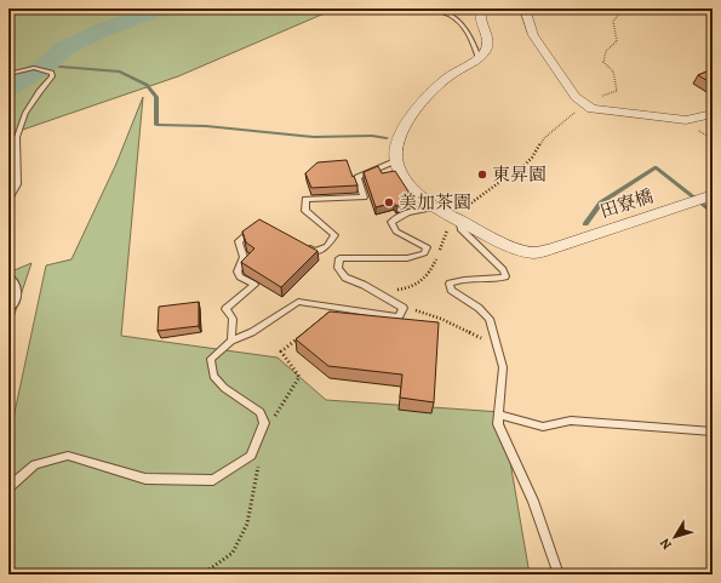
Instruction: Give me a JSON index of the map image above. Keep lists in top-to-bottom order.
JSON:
{
  "streets": {
    "street": ["田寮橋"]
  },
  "places": ["東昇園", "美加茶園"],
  "north": "bottom left"
}
